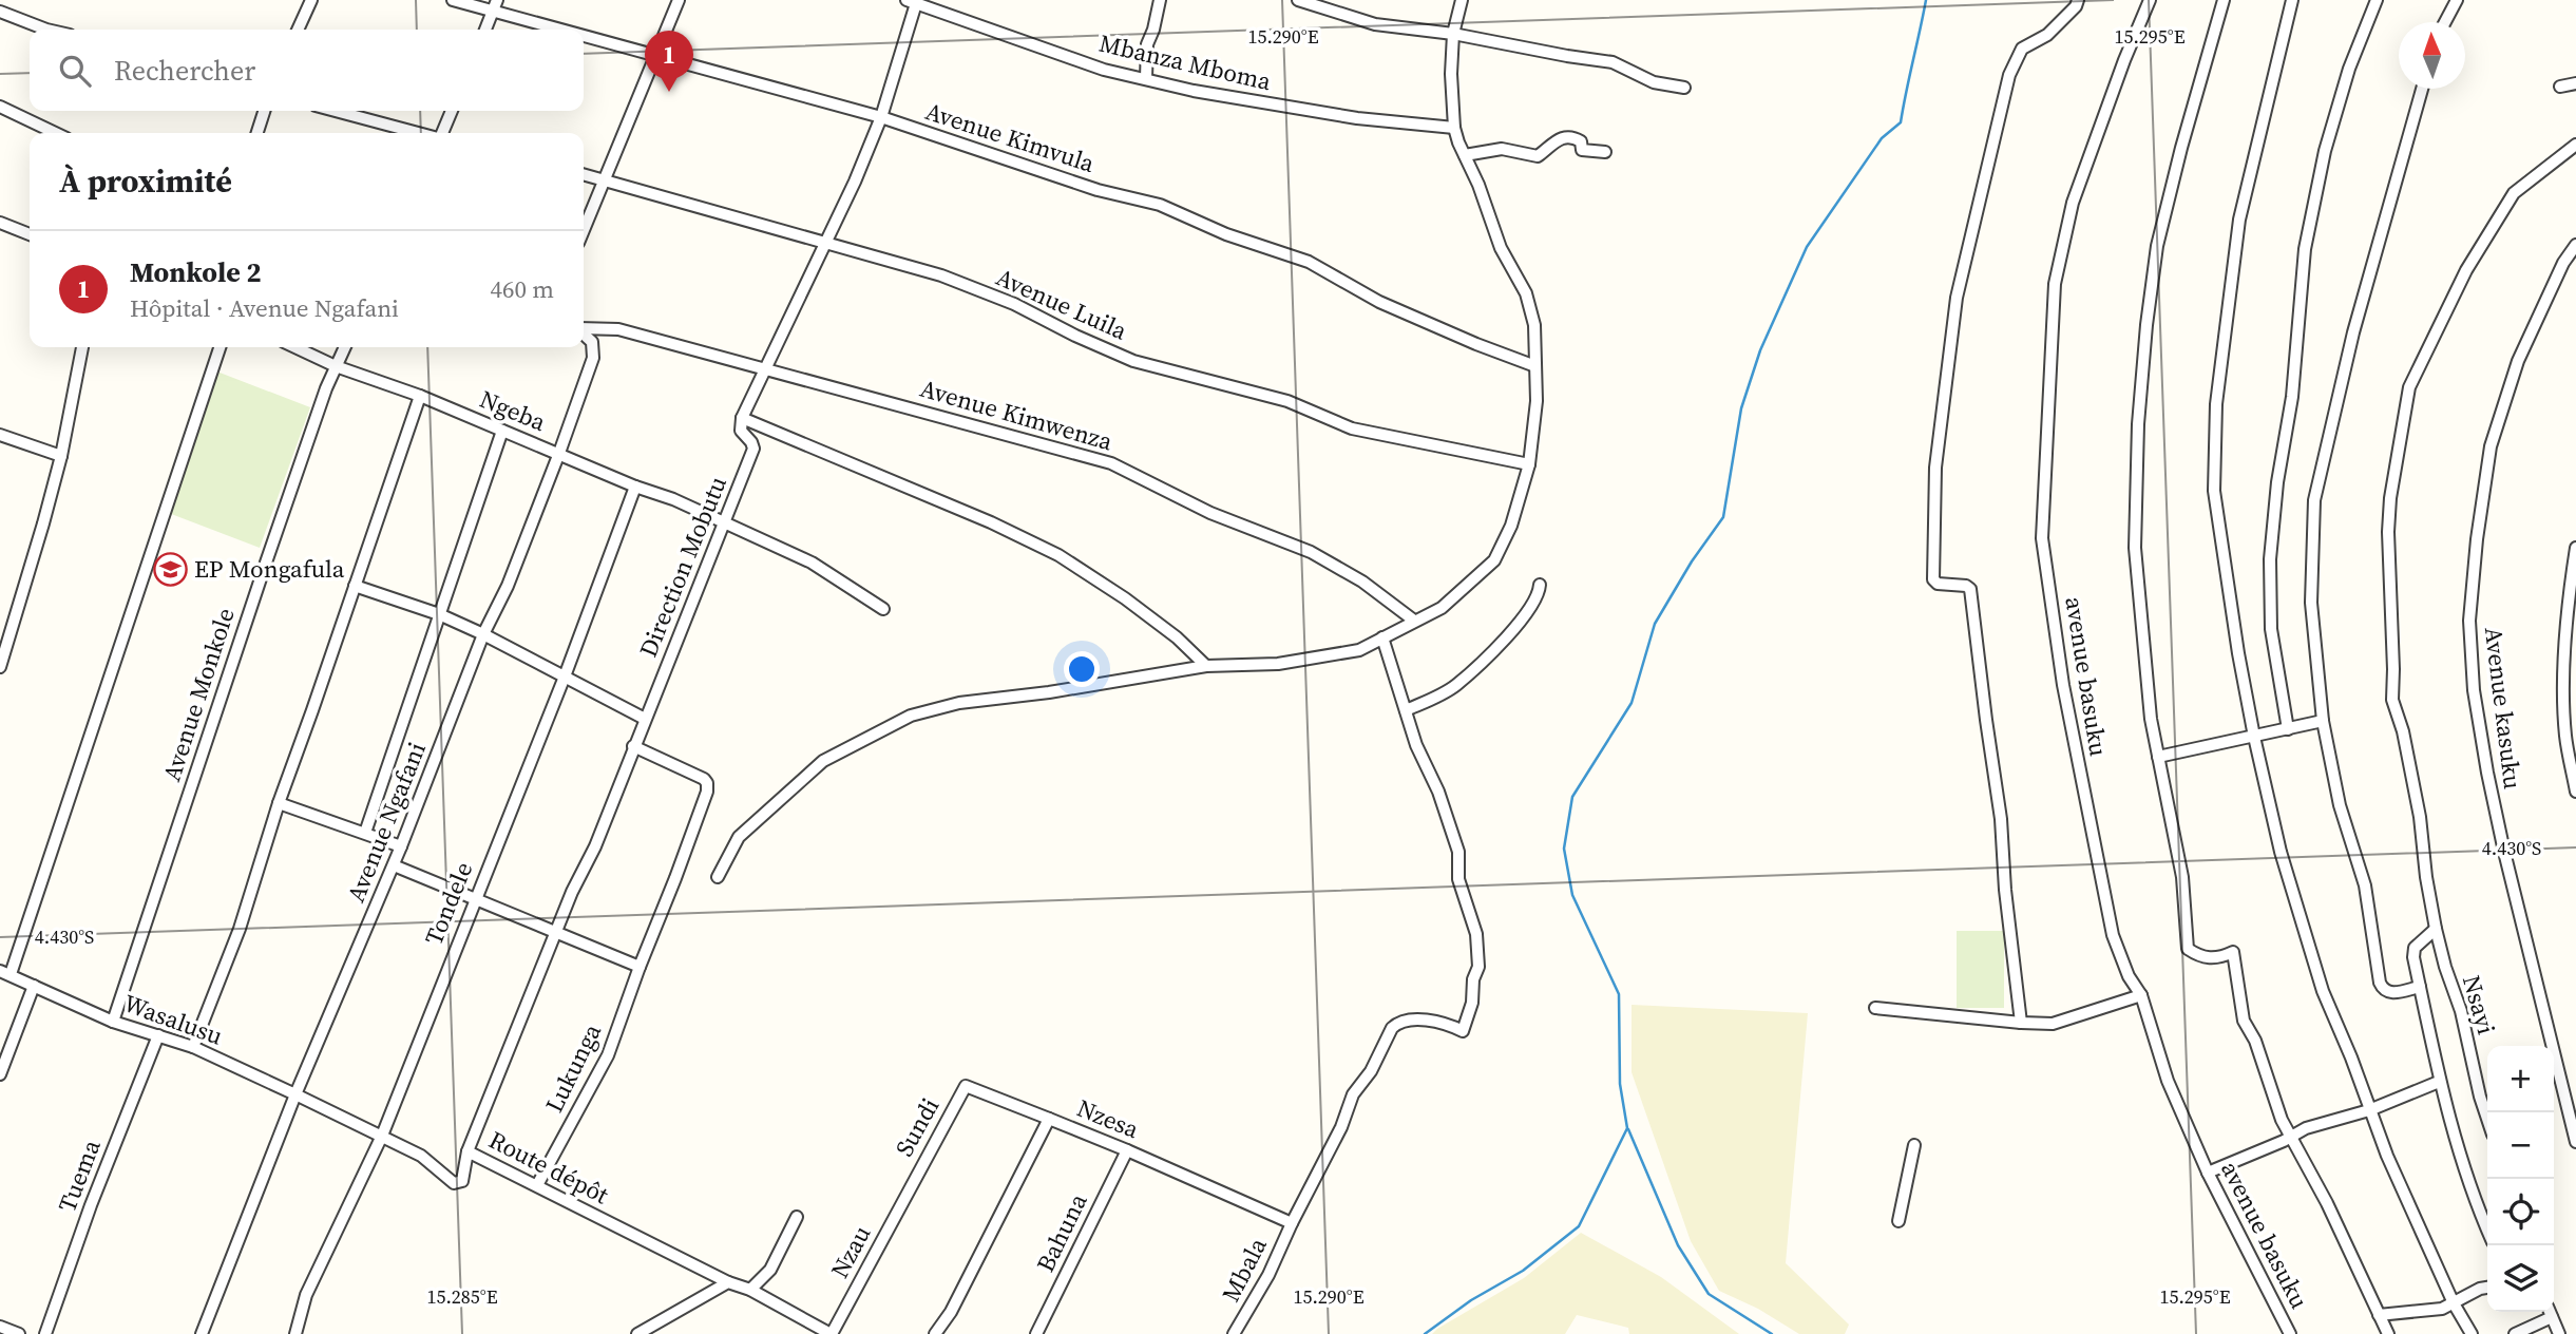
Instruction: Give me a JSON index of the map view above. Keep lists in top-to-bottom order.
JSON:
{
  "streets": {
    "street": [
      "Mbanza Mboma",
      "Avenue Kimvula",
      "Avenue Luila",
      "Ngeba",
      "Avenue Kimwenza",
      "Direction Mobutu",
      "avenue basuku",
      "Avenue Monkole",
      "Avenue kasuku",
      "Avenue Ngafani",
      "Tondele",
      "Nsayi",
      "Wasalusu",
      "Lukunga",
      "Nzesa",
      "Sundi",
      "Route dépôt",
      "Tuema",
      "Bahuna",
      "Nzau",
      "Mbala"
    ]
  },
  "crossings": [
    ["Ngeba", "Direction Mobutu"],
    ["Ngeba", "Avenue Monkole"],
    ["Ngeba", "Avenue Ngafani"],
    ["Ngeba", "Tondele"],
    ["Direction Mobutu", "Lukunga"],
    ["Direction Mobutu", "Route dépôt"],
    ["Avenue Monkole", "Wasalusu"],
    ["Avenue Ngafani", "Wasalusu"],
    ["Avenue Ngafani", "Route dépôt"],
    ["Tondele", "Route dépôt"],
    ["Wasalusu", "Route dépôt"],
    ["Wasalusu", "Tuema"],
    ["Lukunga", "Route dépôt"],
    ["Nzesa", "Sundi"],
    ["Nzesa", "Bahuna"],
    ["Nzesa", "Mbala"],
    ["Sundi", "Nzau"],
    ["Route dépôt", "Nzau"]
  ],
  "places": {
    "school or university": ["EP Mongafula"]
  },
  "north": "top",
  "page": {
    "search": "Rechercher",
    "pins": "1",
    "heading": "À proximité",
    "list": [
      {
        "mark": "1",
        "name": "Monkole 2",
        "note": "Hôpital · Avenue Ngafani",
        "value": "460 m"
      }
    ],
    "map_buttons": ["+", "−"]
  },
  "coordinates": [
    "15.290°E",
    "15.295°E",
    "4.430°S",
    "15.285°E"
  ]
}
